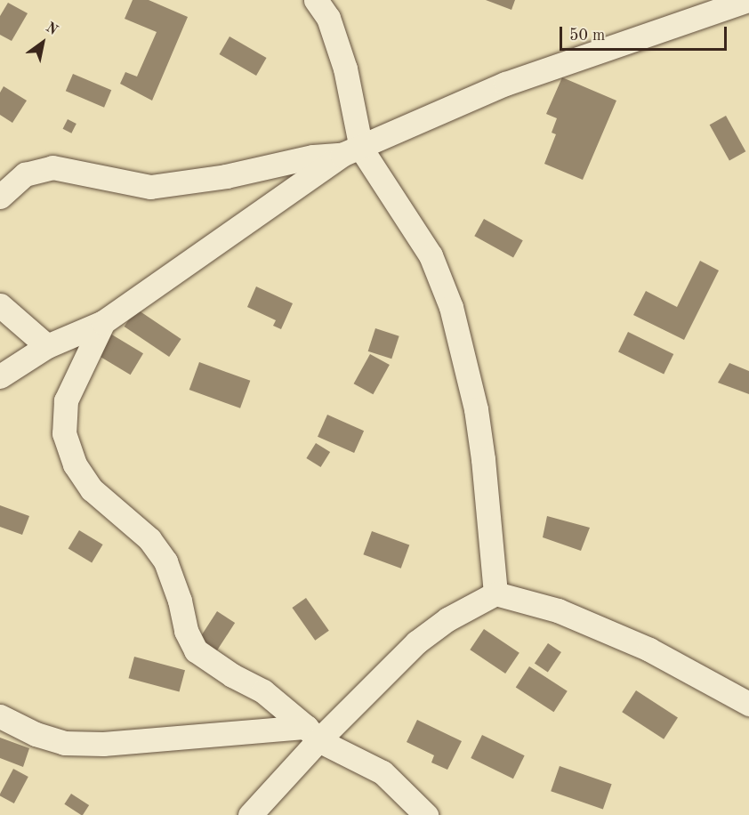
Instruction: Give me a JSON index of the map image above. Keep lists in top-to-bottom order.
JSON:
{
  "scale_bar": "50 m",
  "north": "top right"
}
